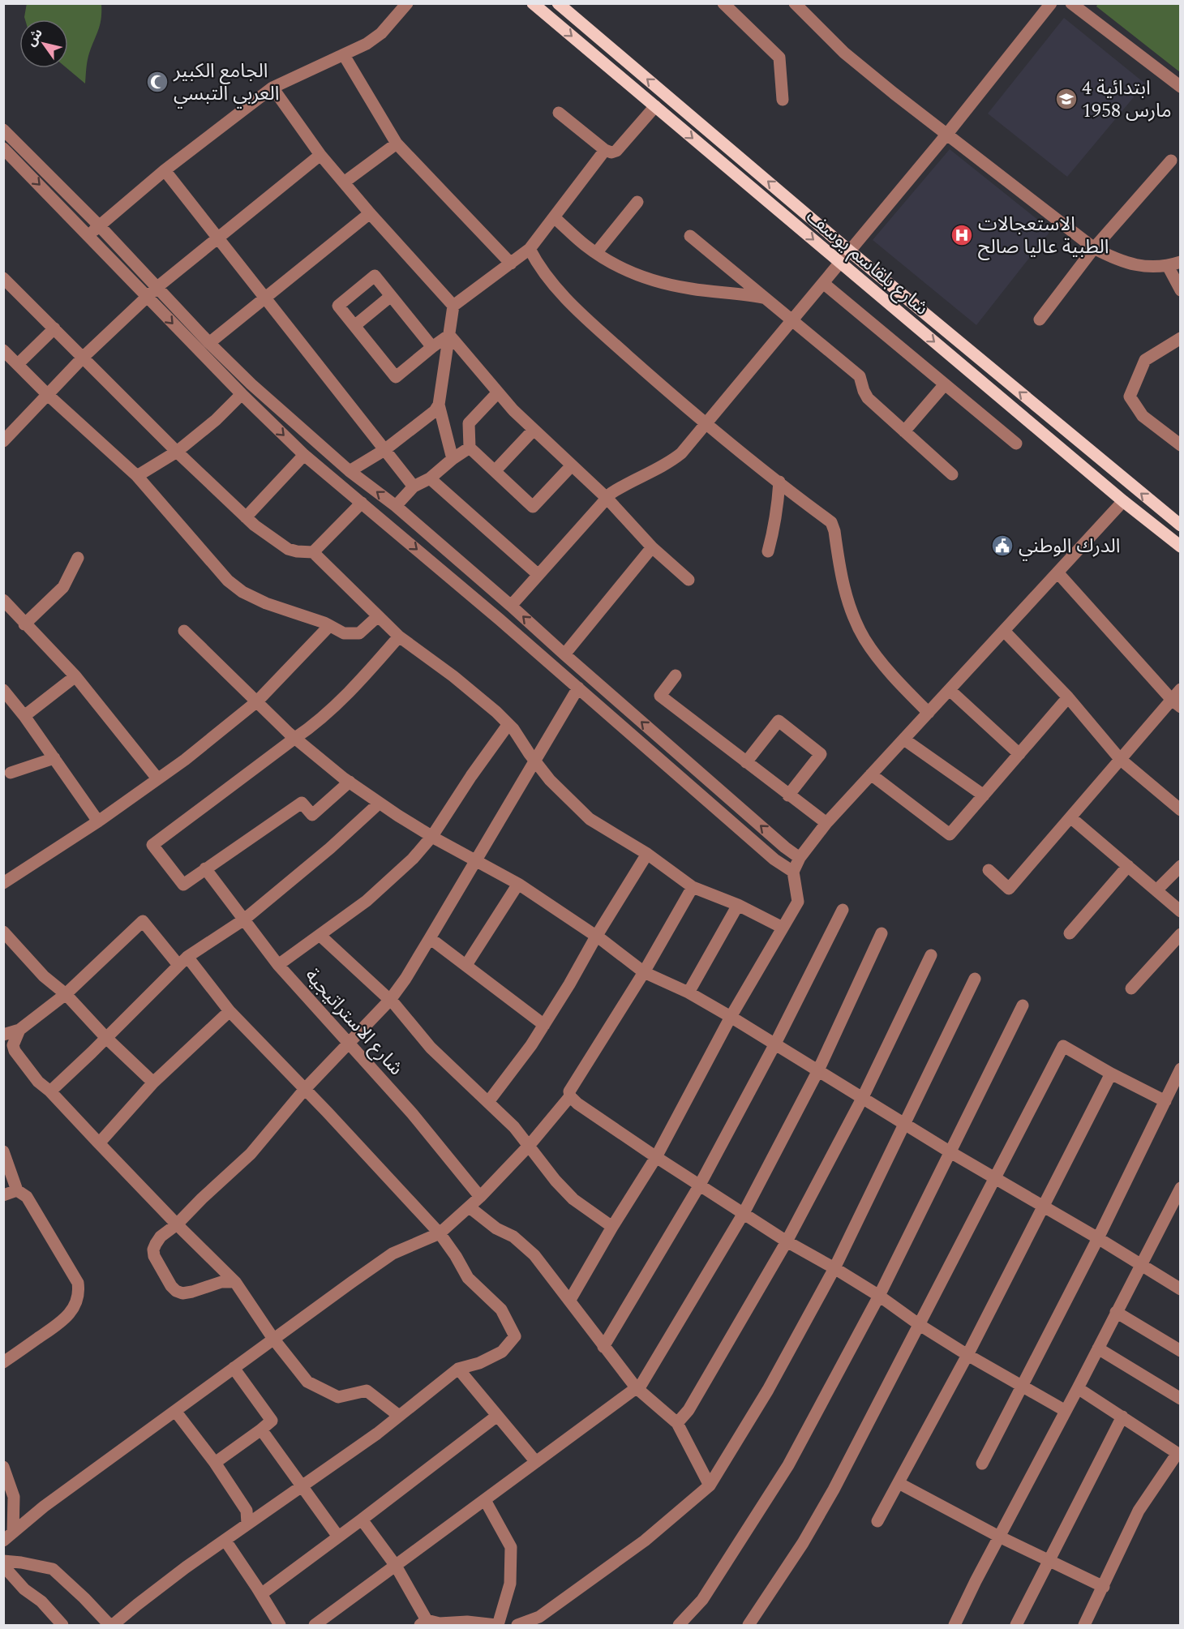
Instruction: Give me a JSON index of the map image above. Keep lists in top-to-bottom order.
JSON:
{
  "streets": {
    "main road": ["شارع بلقاسم يوسف"],
    "street": ["شارع الاستراتيجية"]
  },
  "places": {
    "mosque": ["الجامع الكبير العربي التبسي"],
    "school or university": ["ابتدائية 4 مارس 1958"],
    "hospital": ["الاستعجالات الطبية عاليا صالح"],
    "public building": ["الدرك الوطني"]
  },
  "north": "top left"
}
